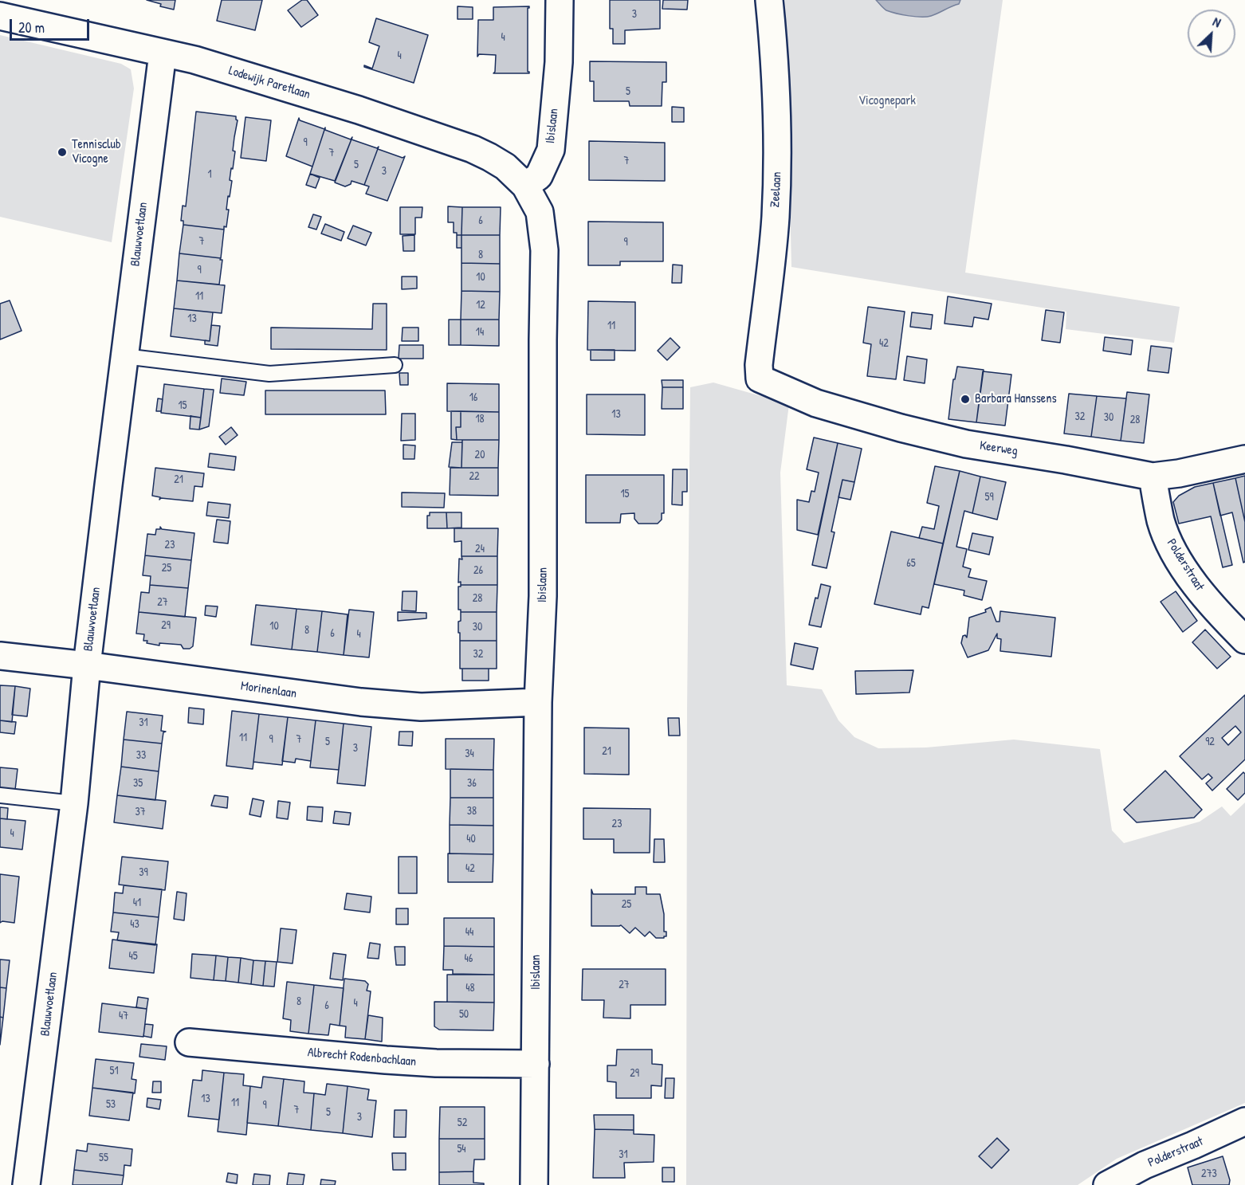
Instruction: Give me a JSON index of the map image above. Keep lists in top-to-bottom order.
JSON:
{
  "streets": {
    "street": [
      "Lodewijk Paretlaan",
      "Ibislaan",
      "Zeelaan",
      "Blauwvoetlaan",
      "Keerweg",
      "Polderstraat",
      "Morinenlaan",
      "Albrecht Rodenbachlaan"
    ]
  },
  "crossings": [
    ["Lodewijk Paretlaan", "Ibislaan"],
    ["Lodewijk Paretlaan", "Blauwvoetlaan"],
    ["Ibislaan", "Morinenlaan"],
    ["Ibislaan", "Albrecht Rodenbachlaan"],
    ["Zeelaan", "Keerweg"],
    ["Blauwvoetlaan", "Morinenlaan"],
    ["Keerweg", "Polderstraat"]
  ],
  "parks": ["Vicognepark"],
  "places": ["Tennisclub Vicogne", "Barbara Hanssens"],
  "house_numbers": [
    "3",
    "4",
    "4",
    "5",
    "9",
    "7",
    "7",
    "5",
    "3",
    "1",
    "6",
    "7",
    "9",
    "8",
    "9",
    "10",
    "11",
    "12",
    "13",
    "11",
    "14",
    "42",
    "16",
    "15",
    "13",
    "32",
    "30",
    "18",
    "28",
    "20",
    "22",
    "21",
    "15",
    "59",
    "23",
    "24",
    "65",
    "25",
    "26",
    "28",
    "27",
    "29",
    "10",
    "30",
    "8",
    "6",
    "4",
    "32",
    "31",
    "11",
    "9",
    "7",
    "5",
    "92",
    "3",
    "21",
    "34",
    "33",
    "35",
    "36",
    "38",
    "37",
    "23",
    "4",
    "40",
    "42",
    "39",
    "41",
    "25",
    "43",
    "44",
    "45",
    "46",
    "27",
    "48",
    "8",
    "4",
    "6",
    "50",
    "47",
    "51",
    "29",
    "13",
    "11",
    "53",
    "9",
    "7",
    "5",
    "3",
    "52",
    "54",
    "31",
    "55",
    "273"
  ],
  "scale_bar": "20 m",
  "north": "top right"
}
